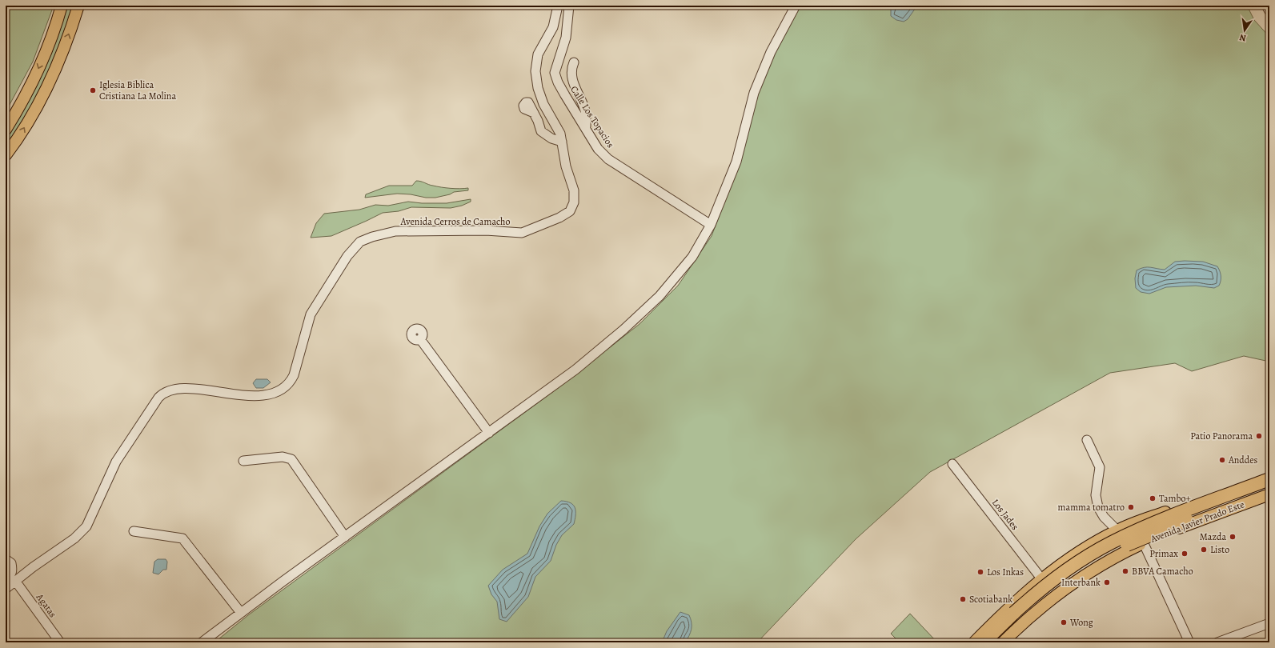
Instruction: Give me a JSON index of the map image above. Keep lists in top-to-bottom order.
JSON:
{
  "streets": {
    "main road": ["Avenida Javier Prado Este"],
    "street": [
      "Calle Los Topacios",
      "Avenida Cerros de Camacho",
      "Los Jades",
      "Agatas"
    ]
  },
  "crossings": [
    ["Avenida Cerros de Camacho", "Agatas"],
    ["Los Jades", "Avenida Javier Prado Este"]
  ],
  "places": [
    "Iglesia Biblica Cristiana La Molina",
    "Patio Panorama",
    "Anddes",
    "Tambo+",
    "mamma tomatro",
    "Mazda",
    "Listo",
    "Primax",
    "BBVA Camacho",
    "Los Inkas",
    "Interbank",
    "Scotiabank",
    "Wong"
  ],
  "north": "bottom"
}
